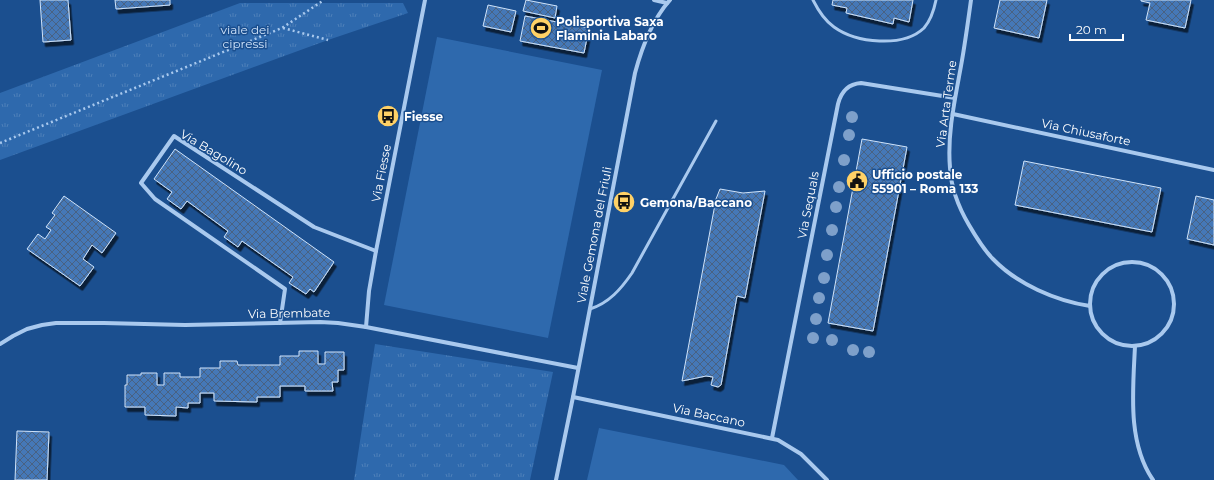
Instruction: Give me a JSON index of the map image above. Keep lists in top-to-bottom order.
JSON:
{
  "streets": {
    "street": [
      "Via Arta Terme",
      "Via Chiusaforte",
      "Via Bagolino",
      "Via Fiesse",
      "Via Sequals",
      "Viale Gemona del Friuli",
      "Via Brembate",
      "Via Baccano"
    ]
  },
  "crossings": [
    ["Via Arta Terme", "Via Chiusaforte"],
    ["Via Arta Terme", "Via Sequals"],
    ["Via Bagolino", "Via Fiesse"],
    ["Via Bagolino", "Via Brembate"],
    ["Via Fiesse", "Via Brembate"],
    ["Via Sequals", "Via Baccano"],
    ["Viale Gemona del Friuli", "Via Brembate"],
    ["Viale Gemona del Friuli", "Via Baccano"]
  ],
  "parks": ["viale dei cipressi"],
  "places": {
    "sports": ["Polisportiva Saxa Flaminia Labaro"],
    "bus stop": ["Fiesse", "Gemona/Baccano"],
    "public building": ["Ufficio postale 55901 – Roma 133"]
  },
  "scale_bar": "20 m"
}
